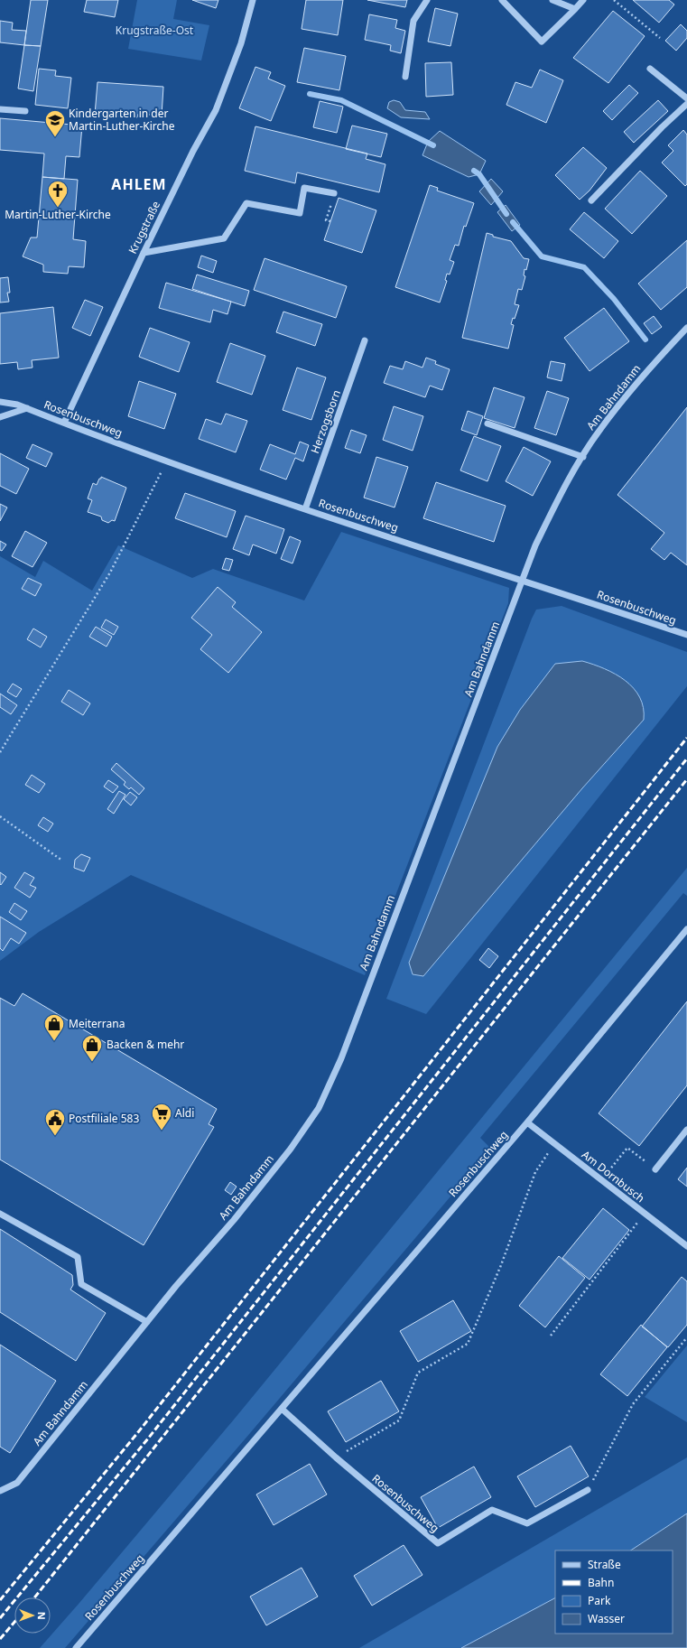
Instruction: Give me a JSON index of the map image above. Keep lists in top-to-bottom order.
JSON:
{
  "streets": {
    "street": [
      "Krugstraße",
      "Am Bahndamm",
      "Rosenbuschweg",
      "Herzogsborn",
      "Am Dornbusch"
    ]
  },
  "crossings": [
    ["Krugstraße", "Rosenbuschweg"],
    ["Am Bahndamm", "Rosenbuschweg"],
    ["Rosenbuschweg", "Herzogsborn"],
    ["Rosenbuschweg", "Am Dornbusch"]
  ],
  "districts": ["AHLEM"],
  "parks": ["Krugstraße-Ost"],
  "places": {
    "school or university": ["Kindergarten in der Martin-Luther-Kirche"],
    "church": ["Martin-Luther-Kirche"],
    "shop": ["Meiterrana", "Backen & mehr"],
    "supermarket": ["Aldi"],
    "public building": ["Postfiliale 583"]
  },
  "legend": [
    "Straße",
    "Bahn",
    "Park",
    "Wasser"
  ],
  "north": "right"
}
